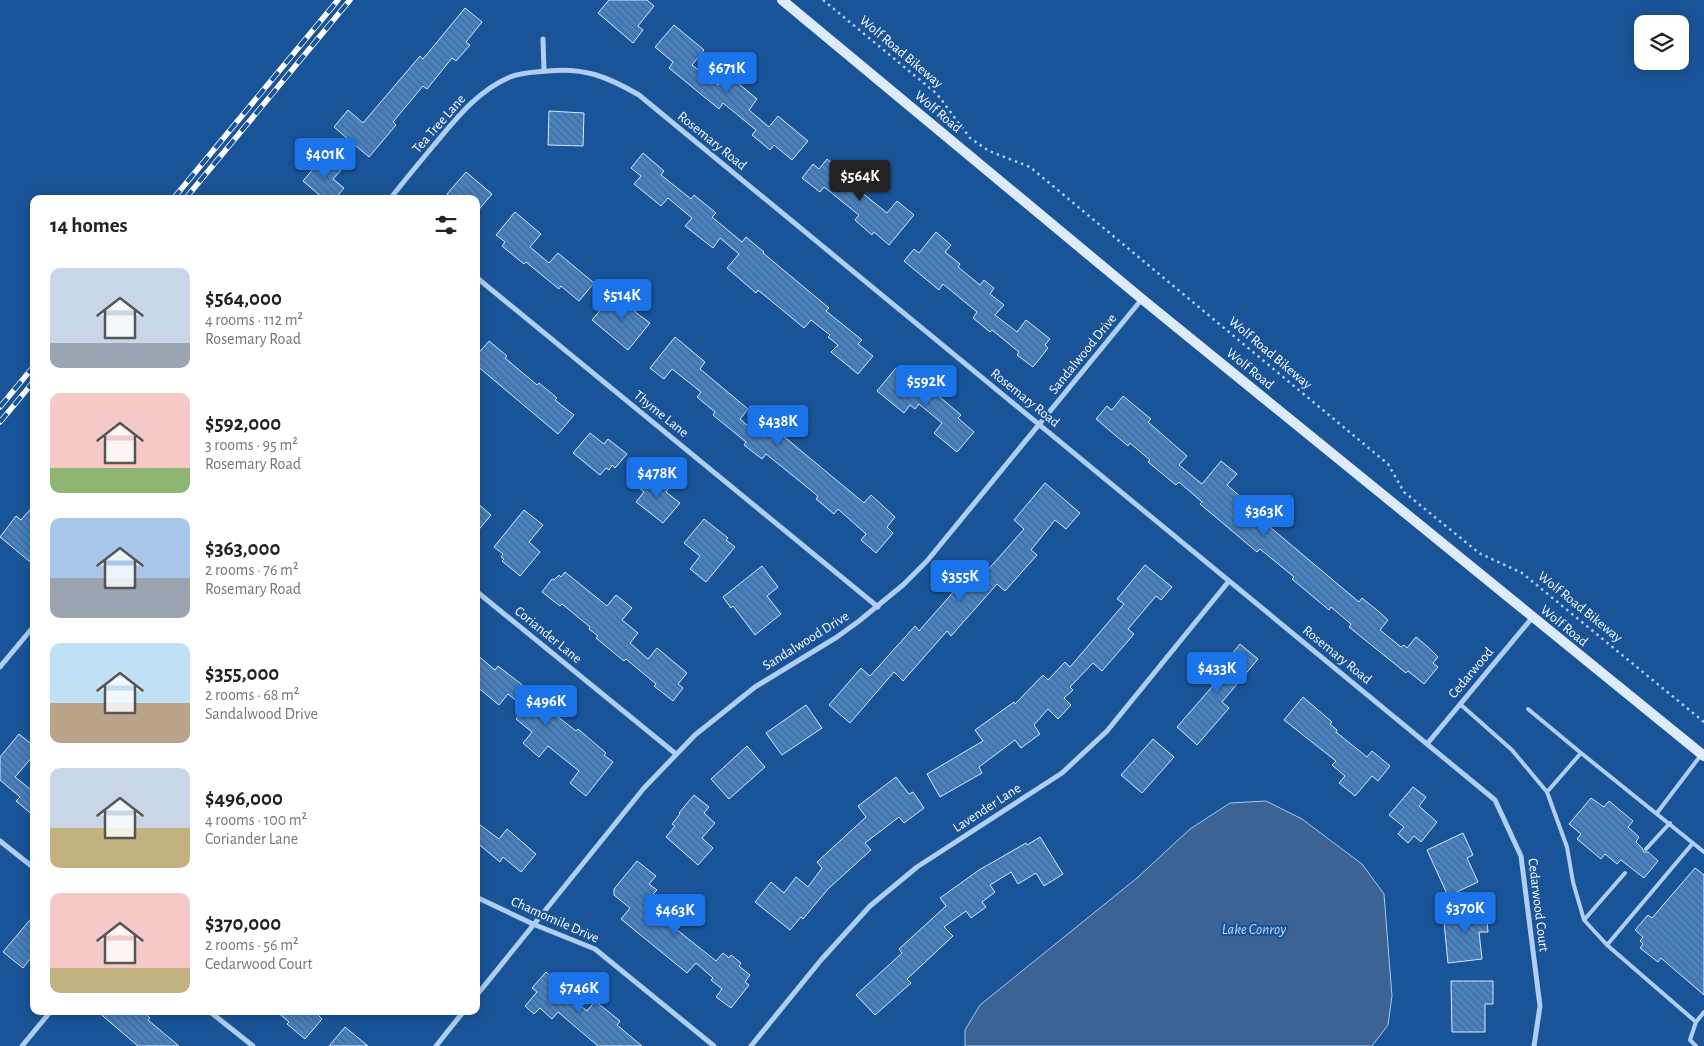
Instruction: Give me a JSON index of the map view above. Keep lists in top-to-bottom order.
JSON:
{
  "streets": {
    "main road": ["Wolf Road"],
    "street": [
      "Tea Tree Lane",
      "Rosemary Road",
      "Sandalwood Drive",
      "Thyme Lane",
      "Coriander Lane",
      "Cedarwood",
      "Lavender Lane",
      "Cedarwood Court",
      "Chamomile Drive"
    ],
    "path": ["Wolf Road Bikeway"]
  },
  "crossings": [
    ["Wolf Road", "Sandalwood Drive"],
    ["Wolf Road", "Cedarwood"],
    ["Tea Tree Lane", "Rosemary Road"],
    ["Rosemary Road", "Sandalwood Drive"],
    ["Rosemary Road", "Cedarwood"],
    ["Rosemary Road", "Lavender Lane"],
    ["Rosemary Road", "Cedarwood Court"],
    ["Sandalwood Drive", "Thyme Lane"],
    ["Sandalwood Drive", "Coriander Lane"],
    ["Sandalwood Drive", "Chamomile Drive"],
    ["Cedarwood", "Cedarwood Court"]
  ],
  "water": ["Lake Conroy"],
  "page": {
    "price": [
      "$671K",
      "$401K",
      "$564K",
      "$514K",
      "$592K",
      "$438K",
      "$478K",
      "$363K",
      "$355K",
      "$433K",
      "$496K",
      "$370K",
      "$463K",
      "$746K"
    ],
    "heading": "14 homes",
    "list": [
      {
        "name": "$564,000",
        "note": "4 rooms · 112 m² · Rosemary Road"
      },
      {
        "name": "$592,000",
        "note": "3 rooms · 95 m² · Rosemary Road"
      },
      {
        "name": "$363,000",
        "note": "2 rooms · 76 m² · Rosemary Road"
      },
      {
        "name": "$355,000",
        "note": "2 rooms · 68 m² · Sandalwood Drive"
      },
      {
        "name": "$496,000",
        "note": "4 rooms · 100 m² · Coriander Lane"
      },
      {
        "name": "$370,000",
        "note": "2 rooms · 56 m² · Cedarwood Court"
      }
    ]
  }
}
